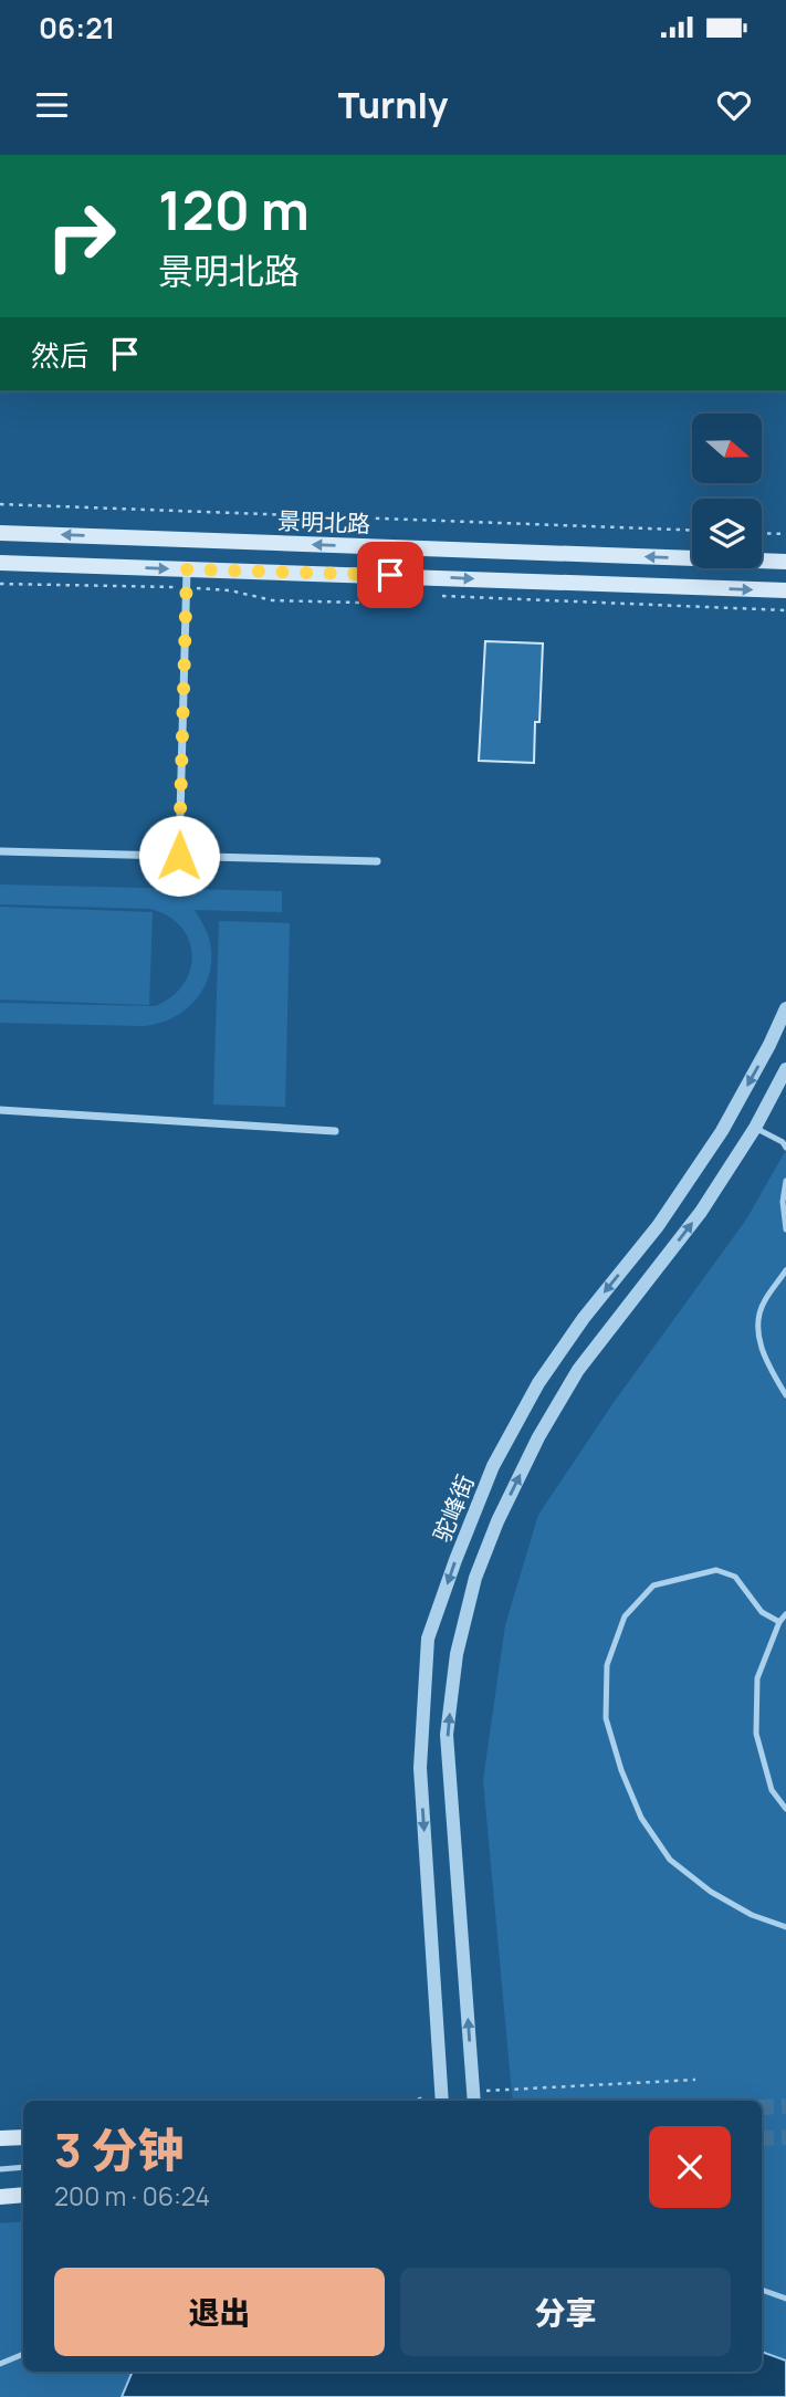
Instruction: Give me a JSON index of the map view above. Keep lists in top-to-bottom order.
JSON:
{
  "streets": {
    "main road": ["景明北路"],
    "street": ["驼峰街"]
  },
  "north": "right",
  "page": {
    "status": "06:21",
    "header": "Turnly",
    "turn": ["120 m", "景明北路"],
    "then": "然后",
    "heading": ["3 分钟", "200 m · 06:24"],
    "buttons": ["退出", "分享"]
  }
}
